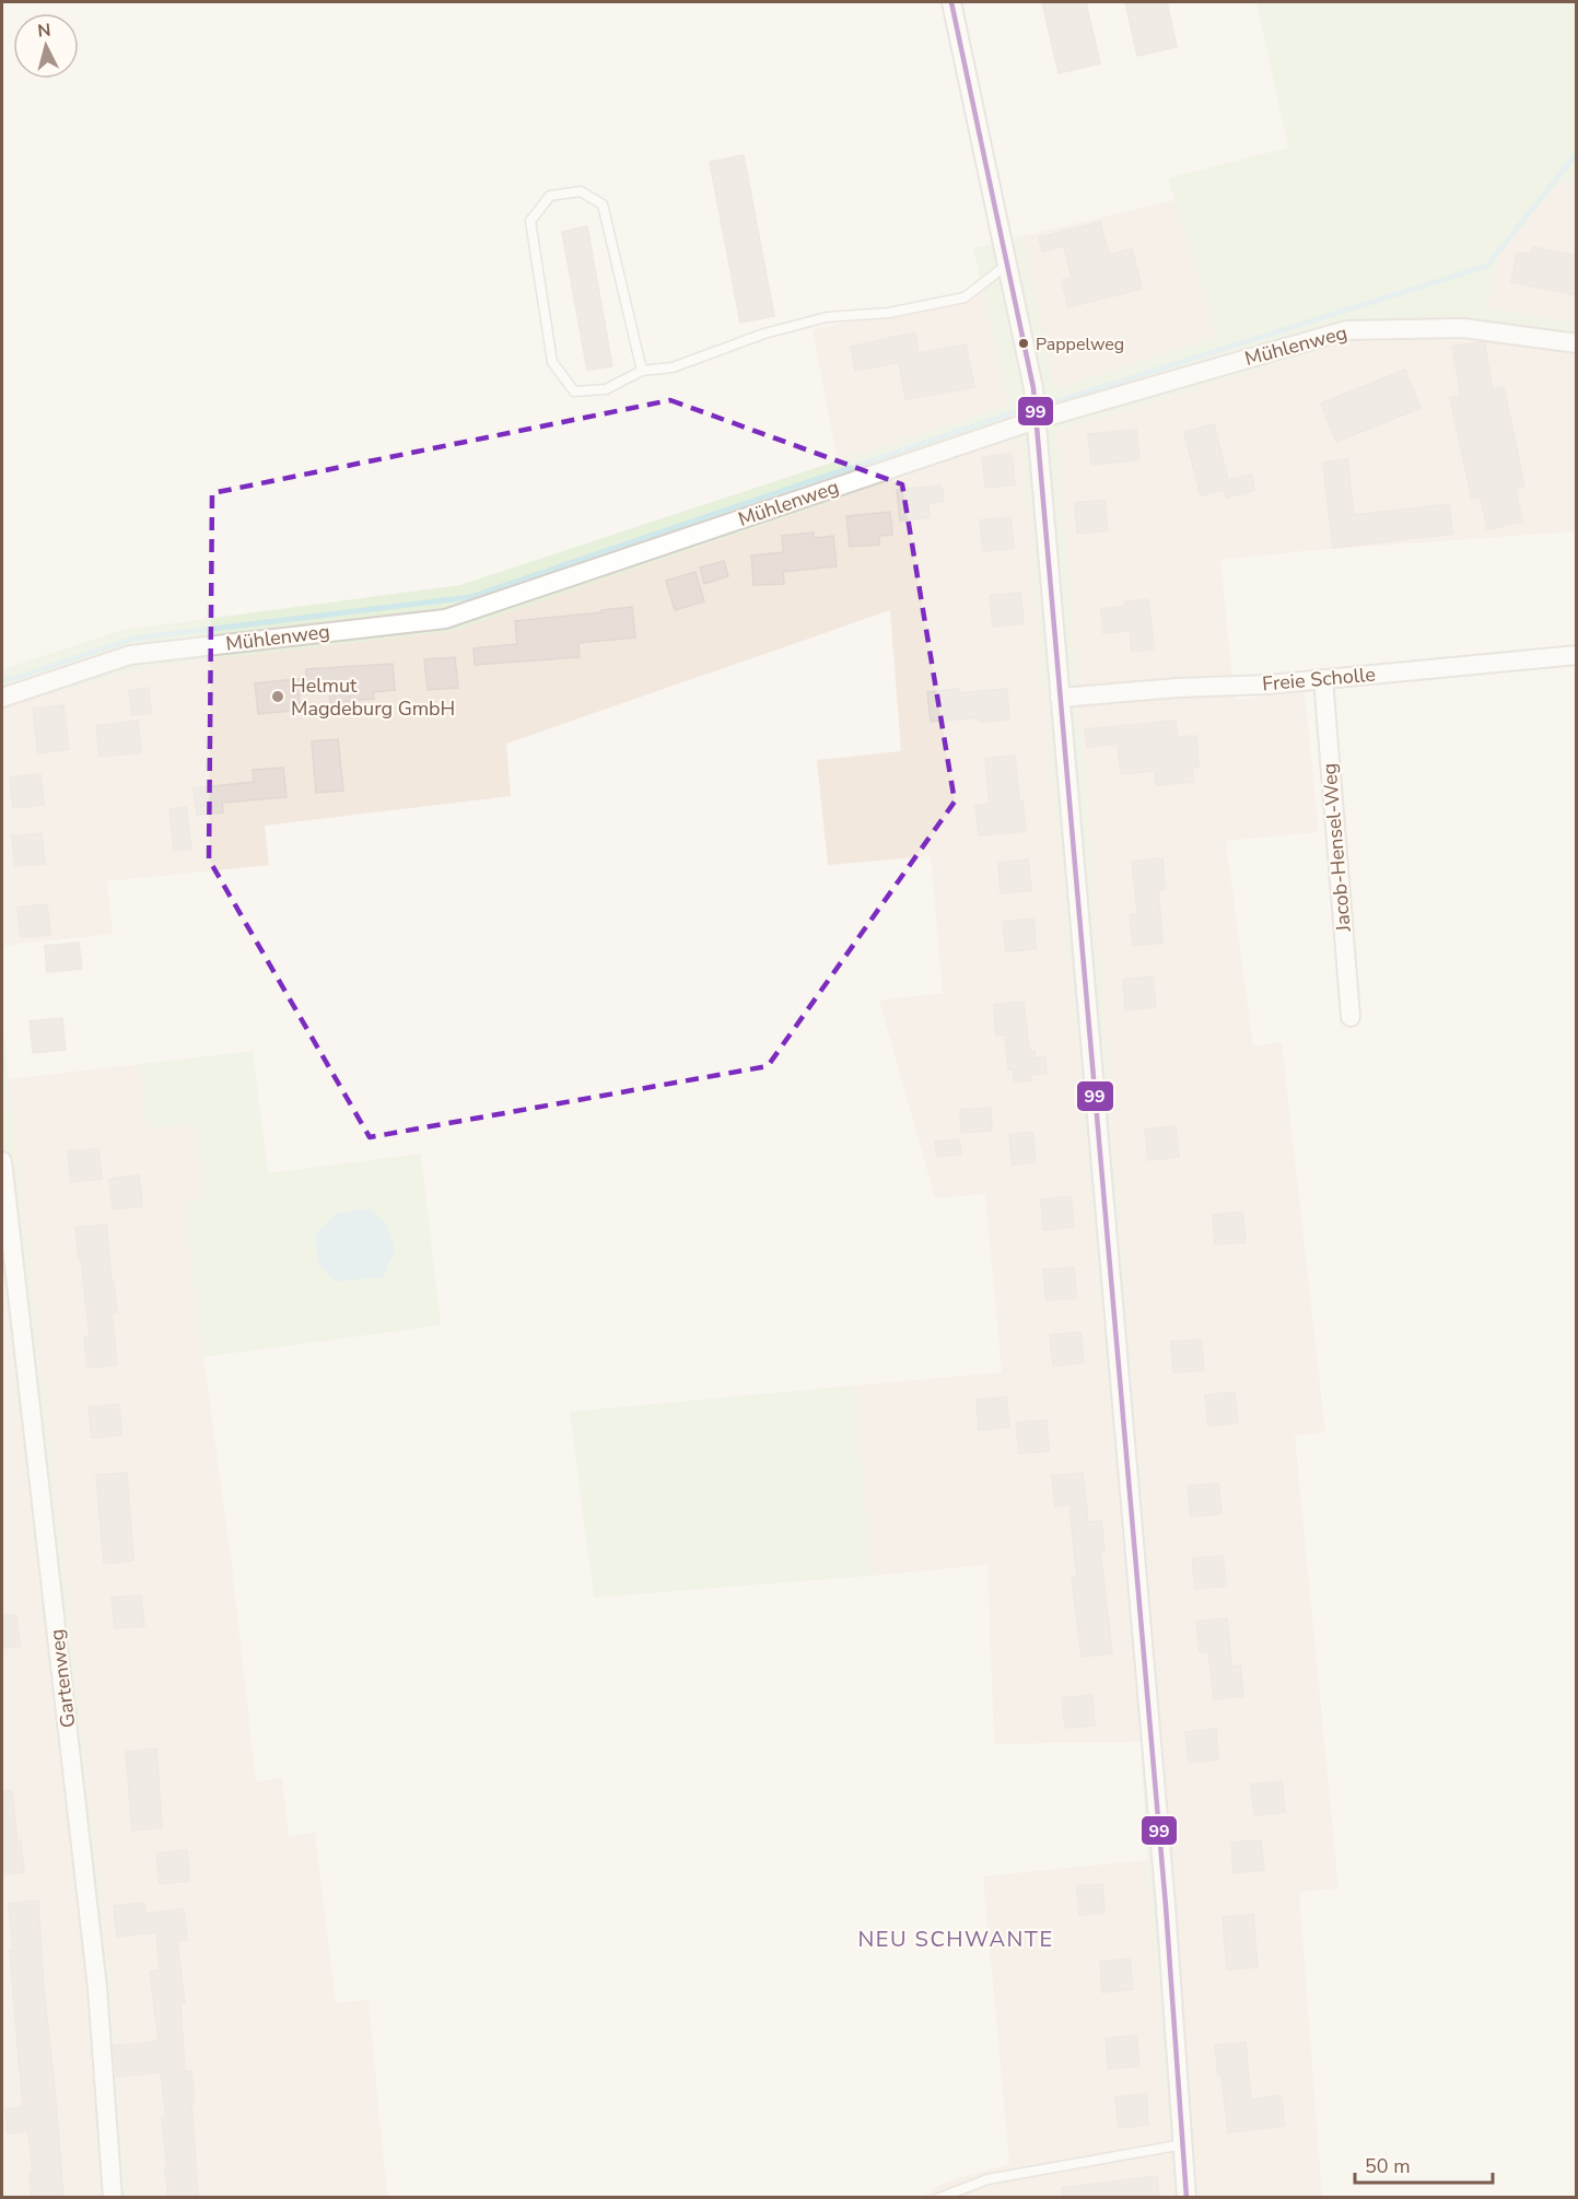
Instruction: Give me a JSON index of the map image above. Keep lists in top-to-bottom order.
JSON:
{
  "streets": {
    "street": [
      "Mühlenweg",
      "Freie Scholle",
      "Jacob-Hensel-Weg",
      "Gartenweg"
    ]
  },
  "crossings": [
    ["Freie Scholle", "Jacob-Hensel-Weg"]
  ],
  "districts": ["NEU SCHWANTE"],
  "places": ["Pappelweg", "Helmut Magdeburg GmbH"],
  "lines": ["transit line 99"],
  "scale_bar": "50 m",
  "north": "top"
}
